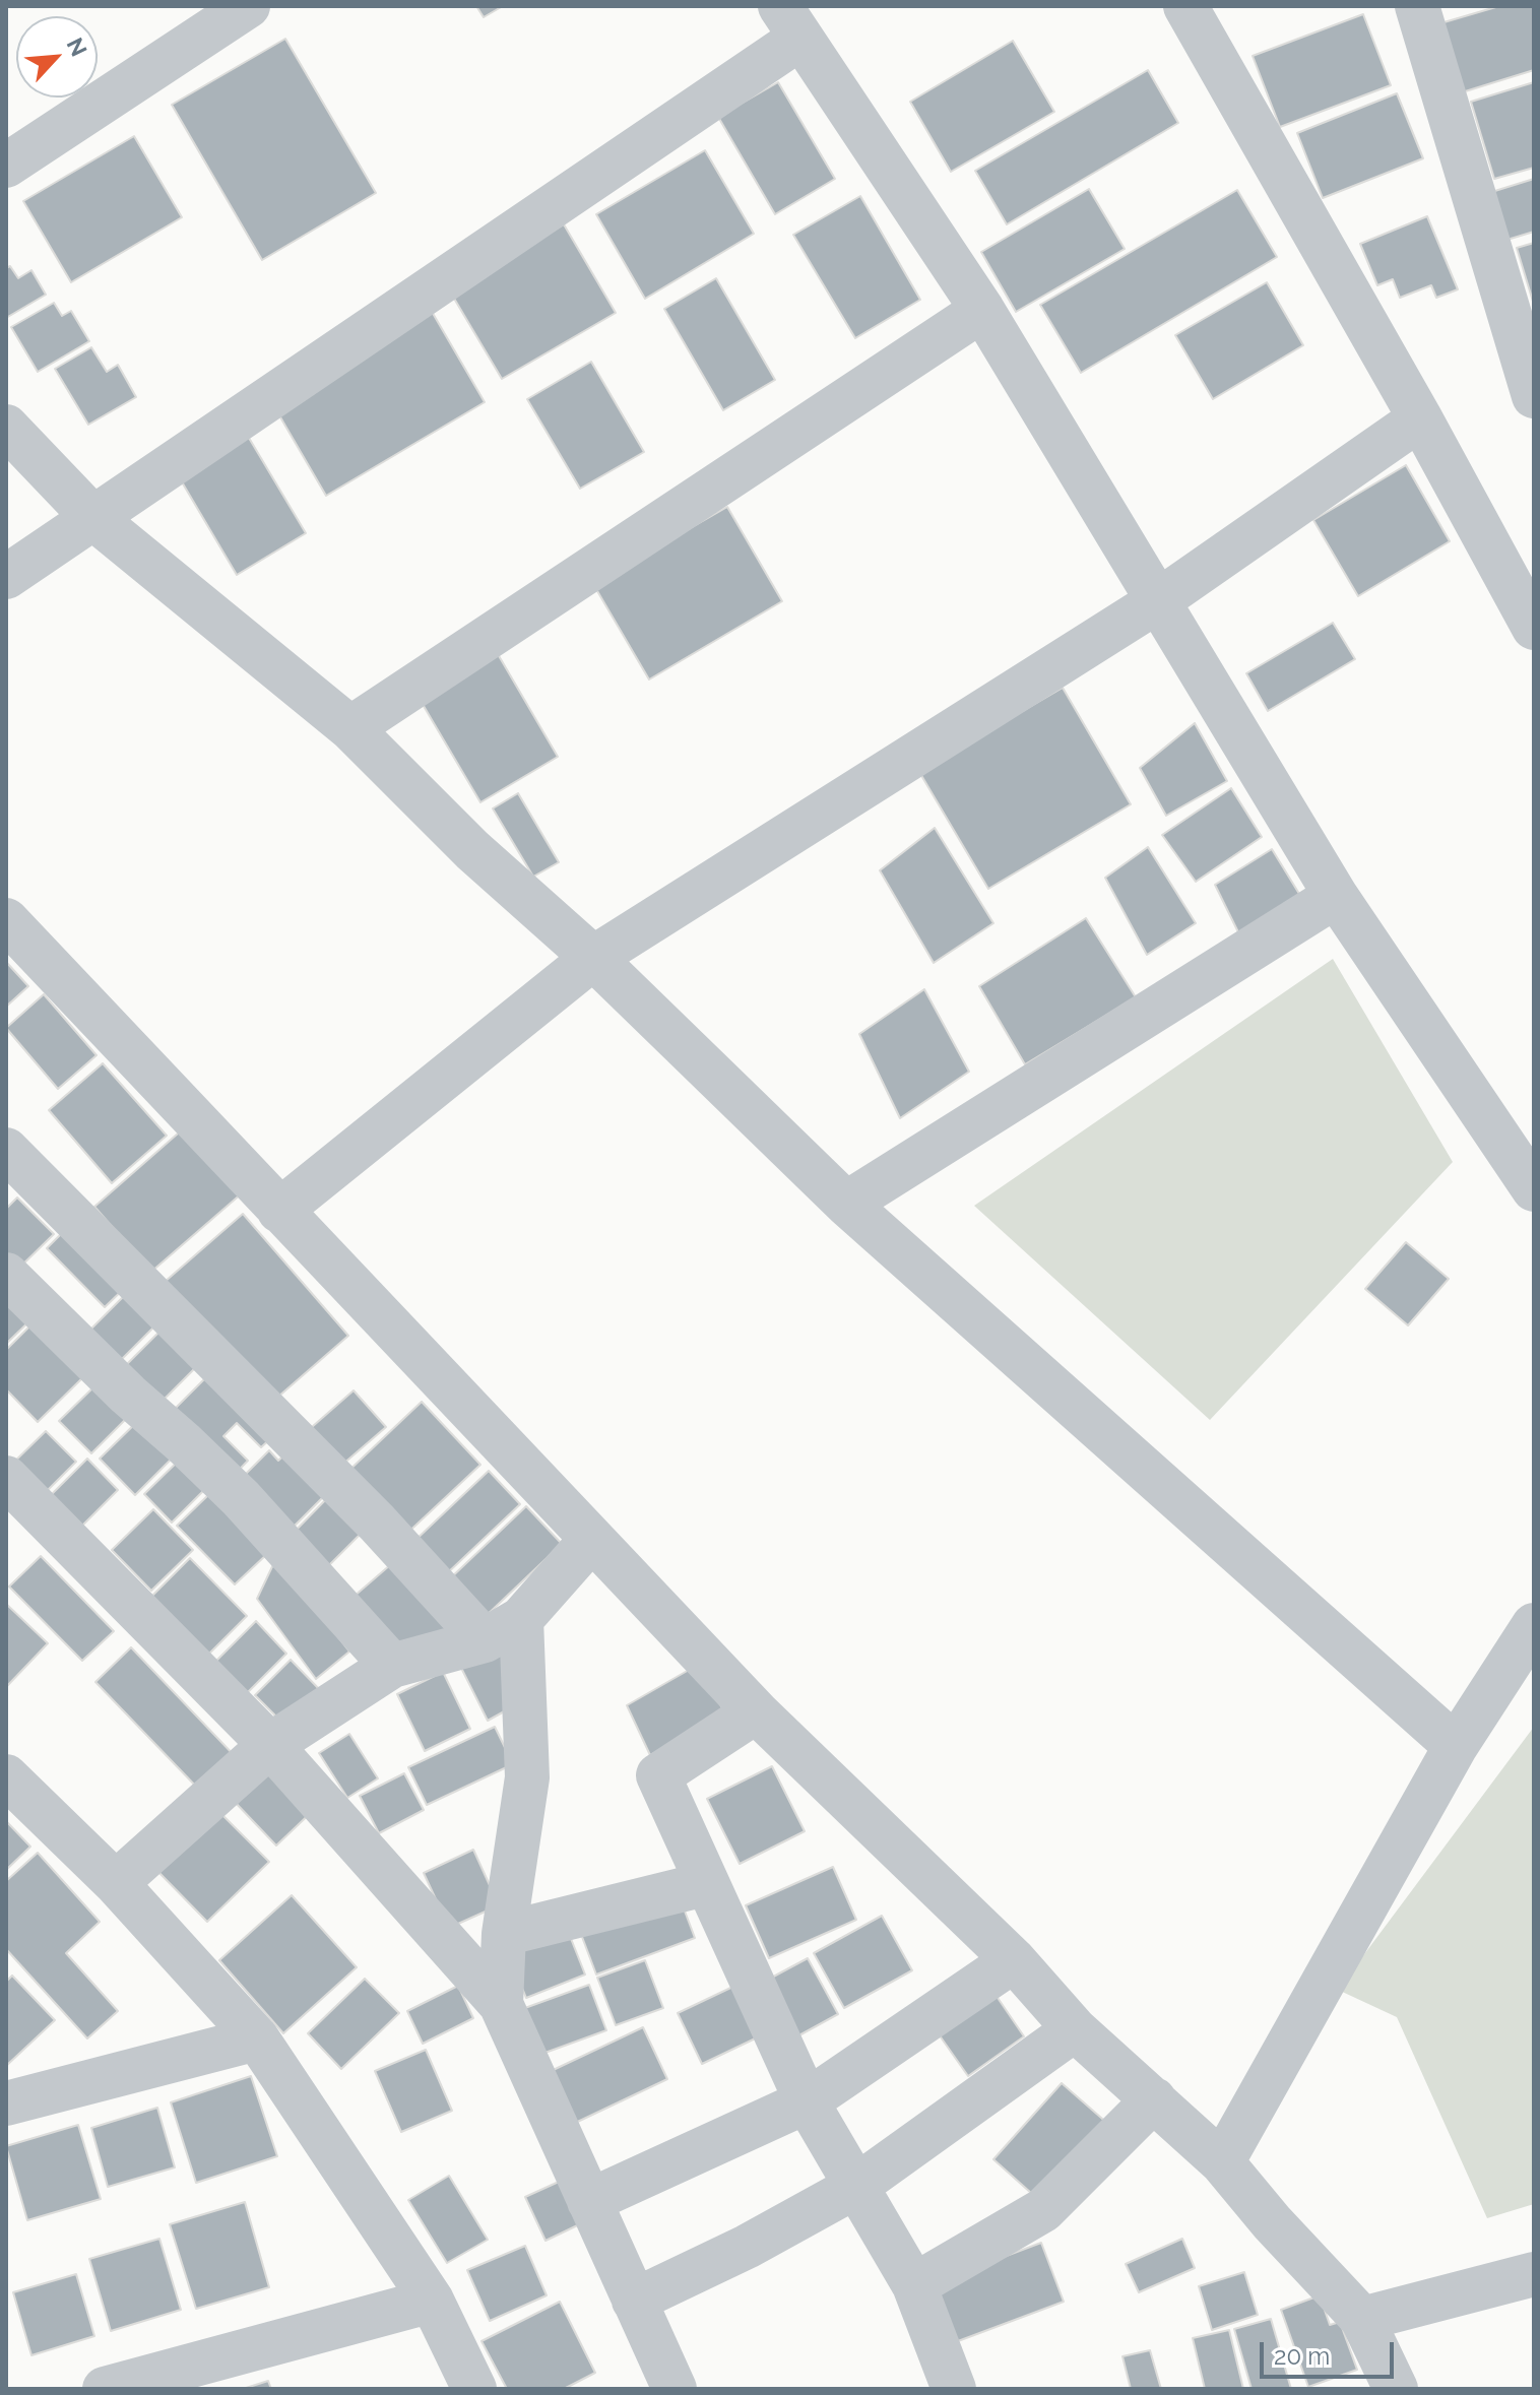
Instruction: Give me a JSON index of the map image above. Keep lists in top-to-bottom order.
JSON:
{
  "scale_bar": "20 m",
  "north": "top right"
}
